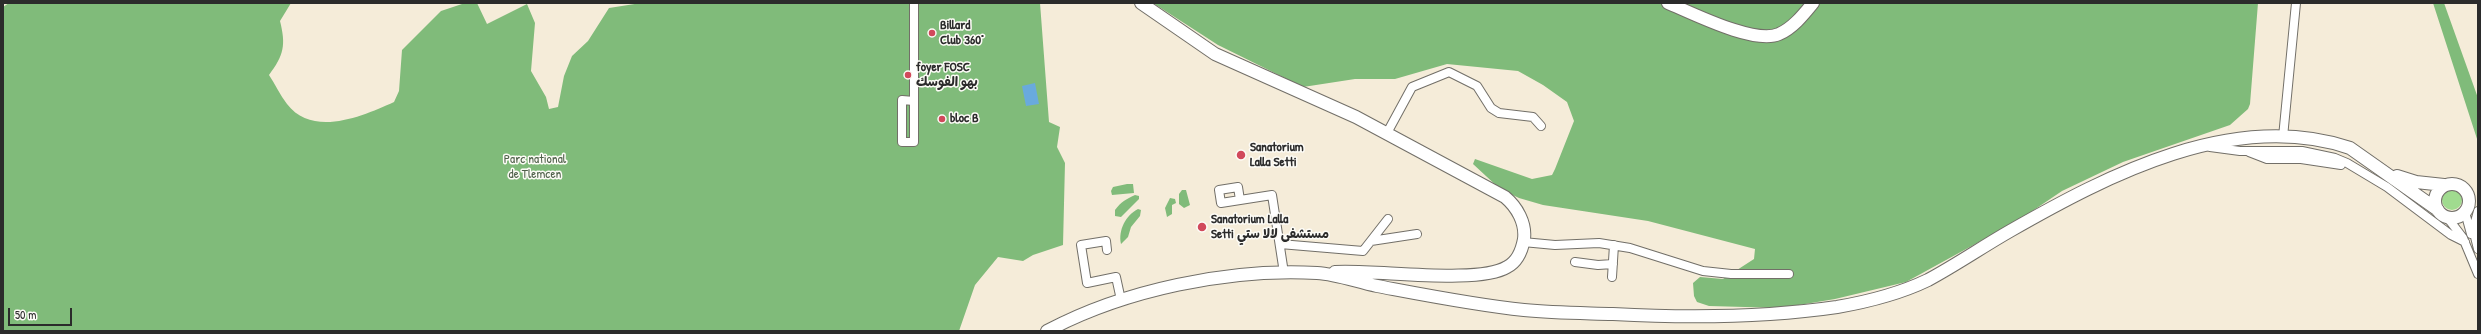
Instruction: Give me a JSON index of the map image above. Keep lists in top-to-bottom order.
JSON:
{
  "parks": ["Parc national de Tlemcen"],
  "places": [
    "Billard Club 360°",
    "foyer FOSC بهو الفوسك",
    "bloc B",
    "Sanatorium Lalla Setti",
    "Sanatorium Lalla Setti مستشفى لالا ستي"
  ],
  "scale_bar": "50 m"
}
